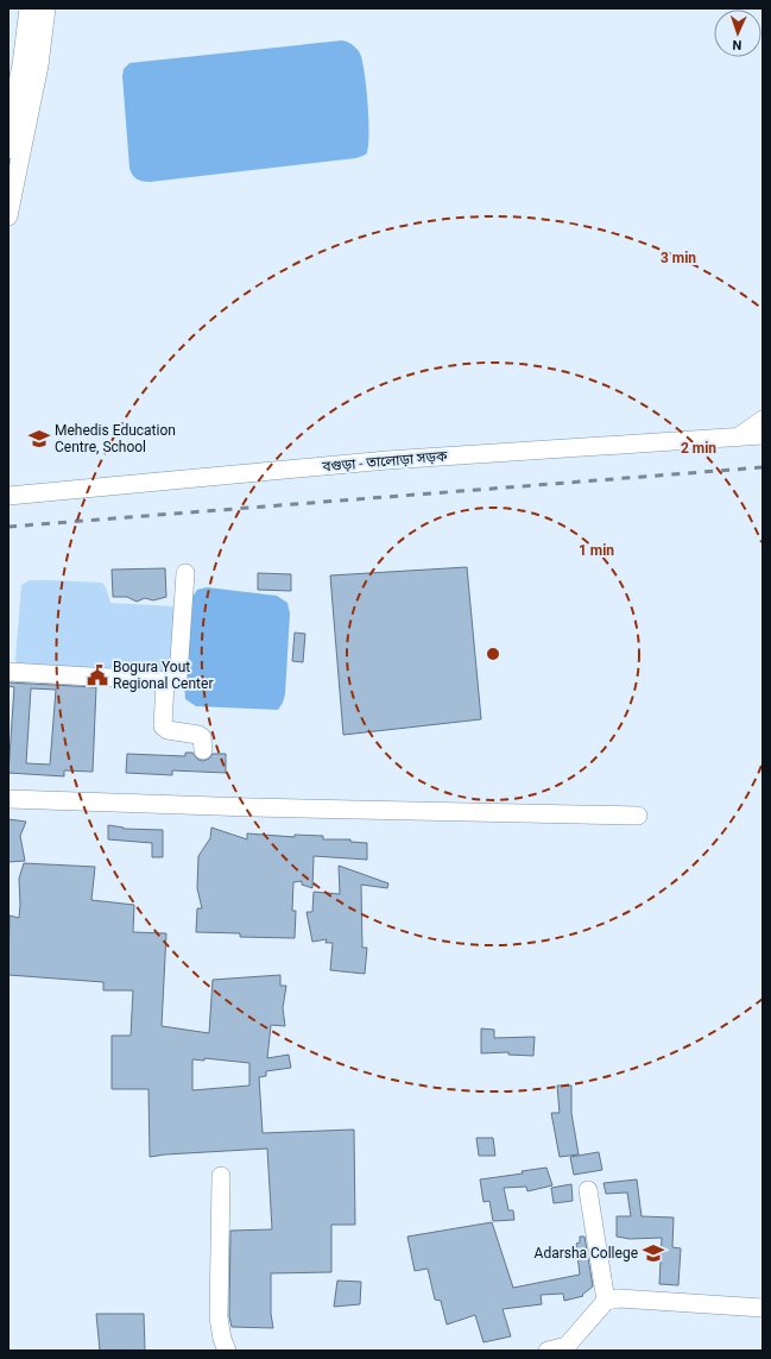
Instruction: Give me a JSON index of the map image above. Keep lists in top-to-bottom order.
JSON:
{
  "streets": {
    "street": ["বগুড়া - তালোড়া সড়ক"]
  },
  "places": {
    "school or university": ["Mehedis Education Centre, School", "Adarsha College"],
    "public building": ["Bogura Yout Regional Center"]
  },
  "north": "bottom",
  "rings": ["3 min", "2 min", "1 min"]
}
